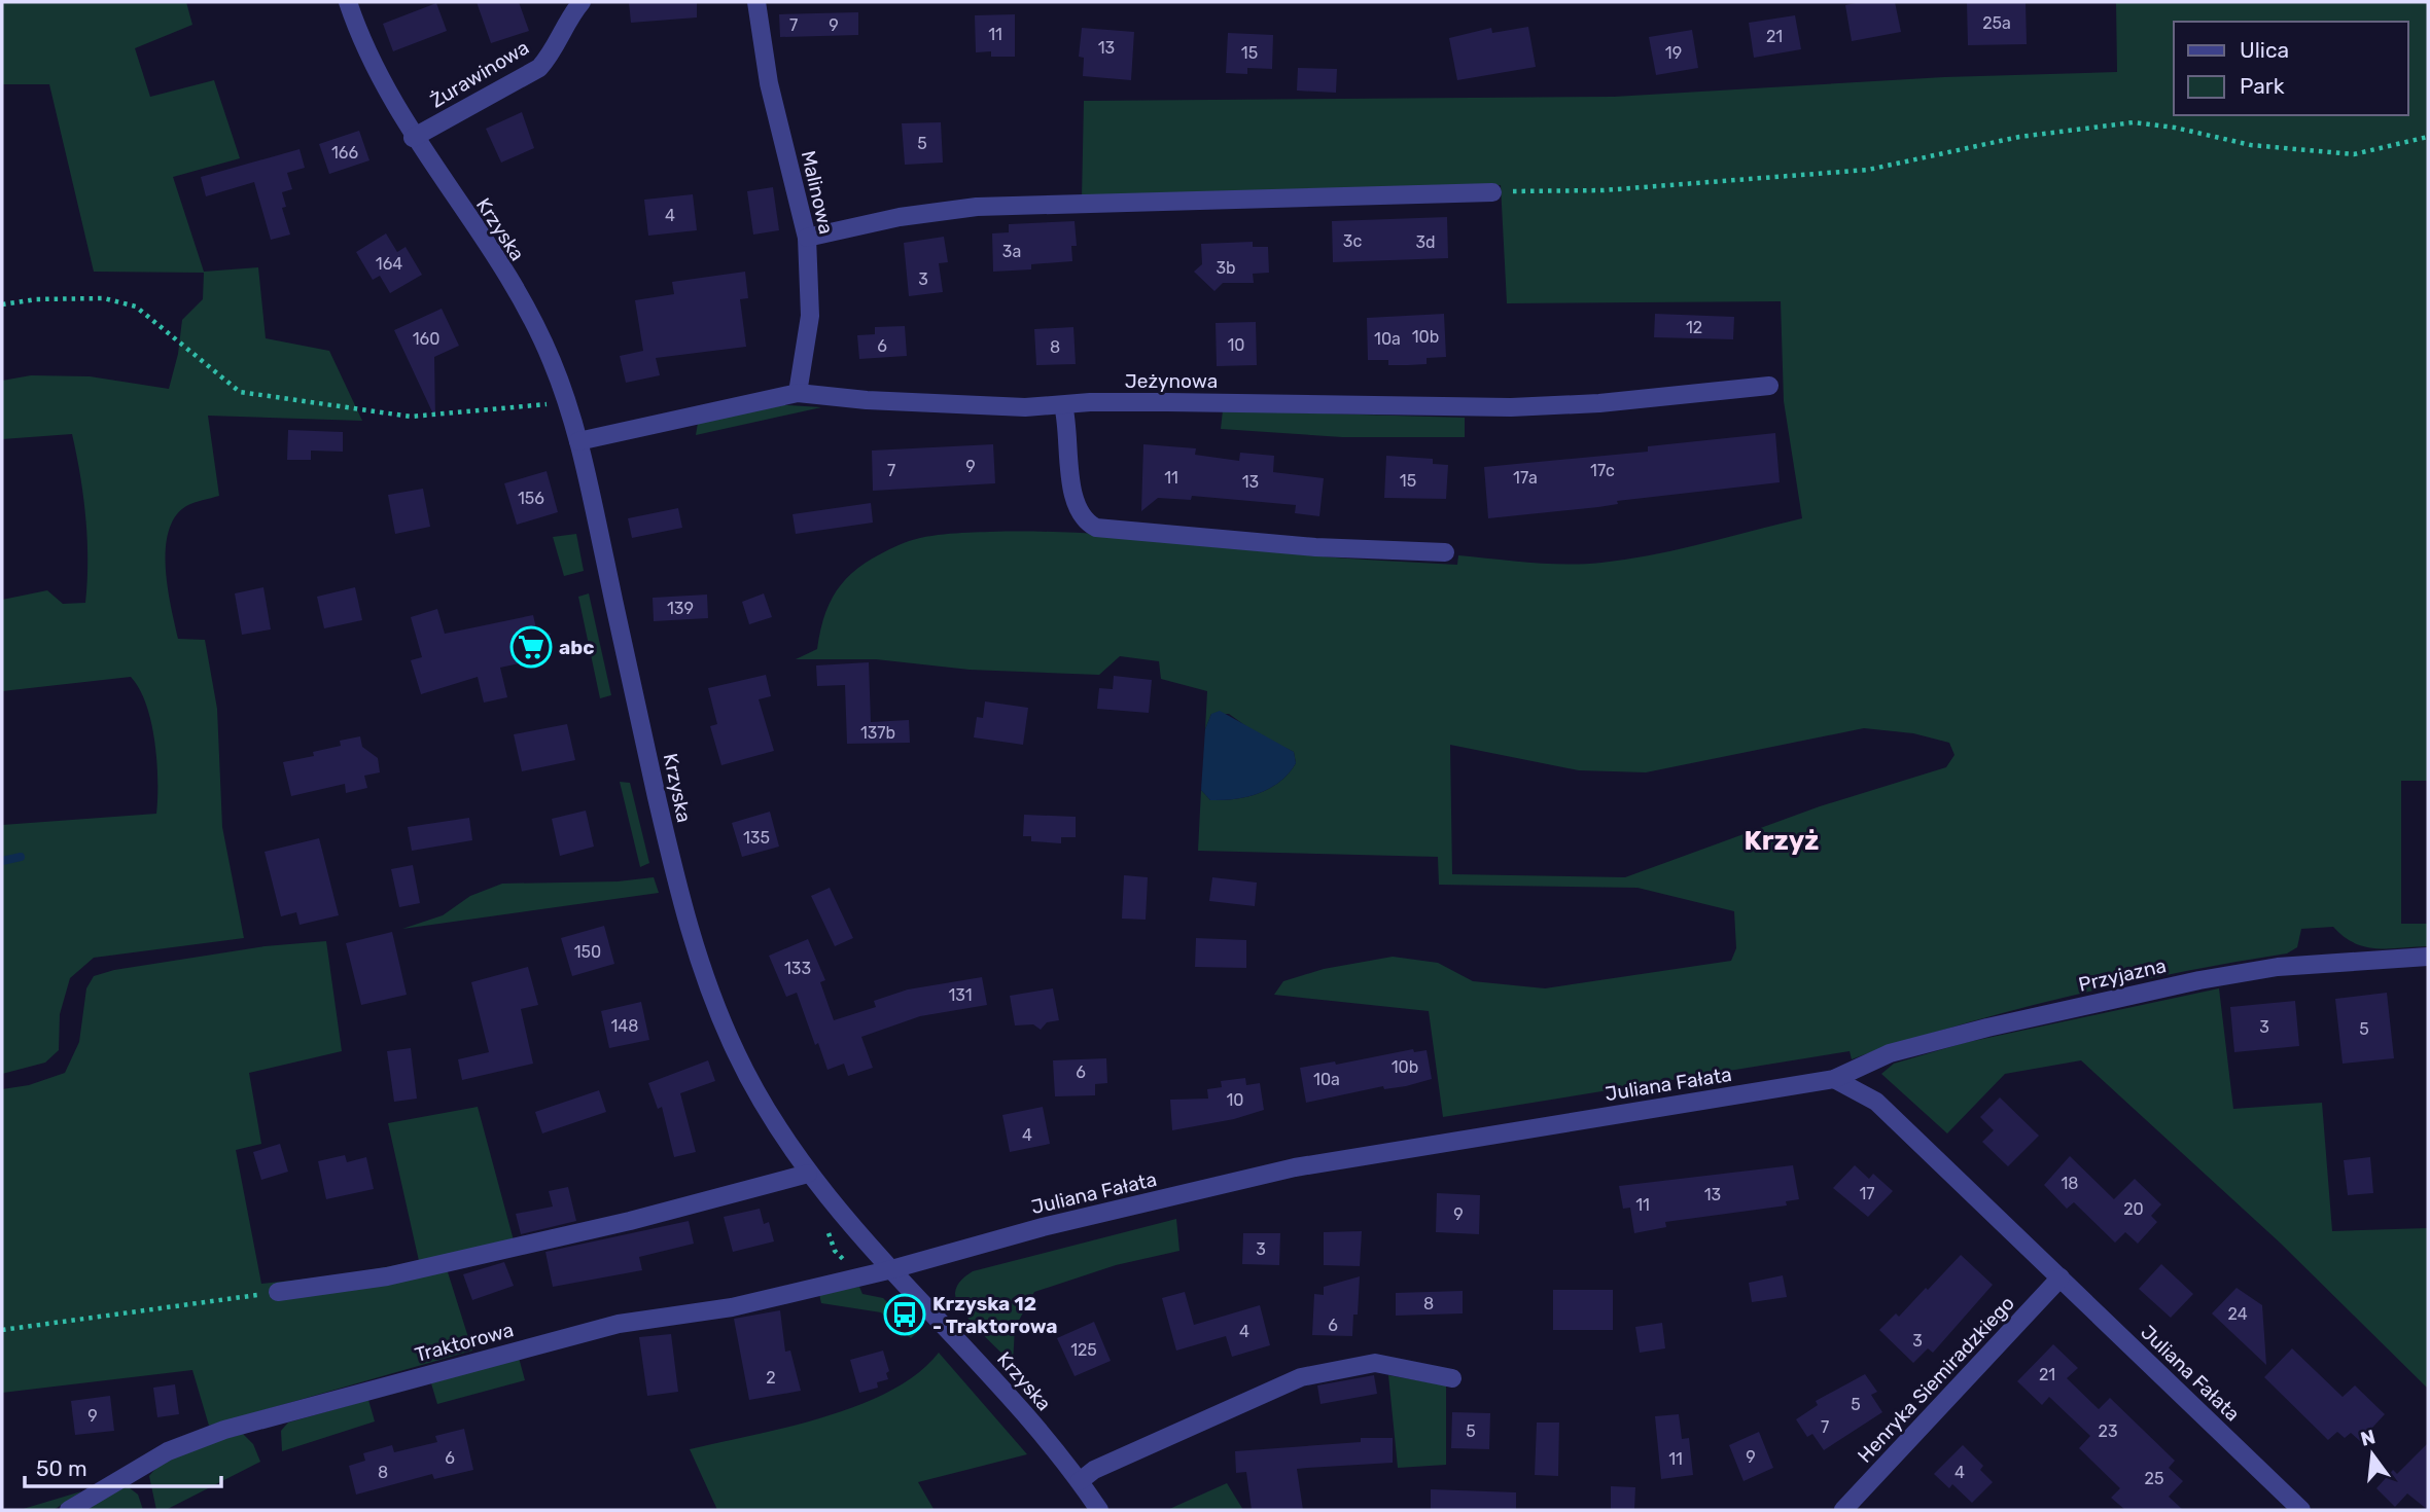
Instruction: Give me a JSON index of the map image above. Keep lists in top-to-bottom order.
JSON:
{
  "streets": {
    "street": [
      "Żurawinowa",
      "Malinowa",
      "Krzyska",
      "Jeżynowa",
      "Przyjazna",
      "Juliana Fałata",
      "Traktorowa",
      "Henryka Siemiradzkiego"
    ]
  },
  "crossings": [
    ["Żurawinowa", "Krzyska"],
    ["Malinowa", "Jeżynowa"],
    ["Krzyska", "Jeżynowa"],
    ["Krzyska", "Juliana Fałata"],
    ["Krzyska", "Traktorowa"],
    ["Przyjazna", "Juliana Fałata"],
    ["Juliana Fałata", "Traktorowa"],
    ["Juliana Fałata", "Henryka Siemiradzkiego"]
  ],
  "districts": ["Krzyż"],
  "places": {
    "supermarket": ["abc"],
    "bus stop": ["Krzyska 12 - Traktorowa"]
  },
  "house_numbers": [
    "25a",
    "7",
    "9",
    "11",
    "21",
    "13",
    "15",
    "19",
    "5",
    "166",
    "4",
    "3c",
    "3d",
    "3a",
    "164",
    "3b",
    "3",
    "12",
    "10b",
    "160",
    "10a",
    "10",
    "6",
    "8",
    "9",
    "7",
    "17c",
    "11",
    "17a",
    "15",
    "13",
    "156",
    "139",
    "137b",
    "135",
    "150",
    "133",
    "131",
    "148",
    "3",
    "5",
    "10b",
    "6",
    "10a",
    "10",
    "4",
    "18",
    "17",
    "13",
    "11",
    "20",
    "9",
    "3",
    "8",
    "24",
    "6",
    "4",
    "3",
    "125",
    "21",
    "2",
    "5",
    "9",
    "7",
    "5",
    "23",
    "9",
    "6",
    "11",
    "8",
    "4",
    "25"
  ],
  "legend": ["Ulica", "Park"],
  "scale_bar": "50 m",
  "north": "top"
}
